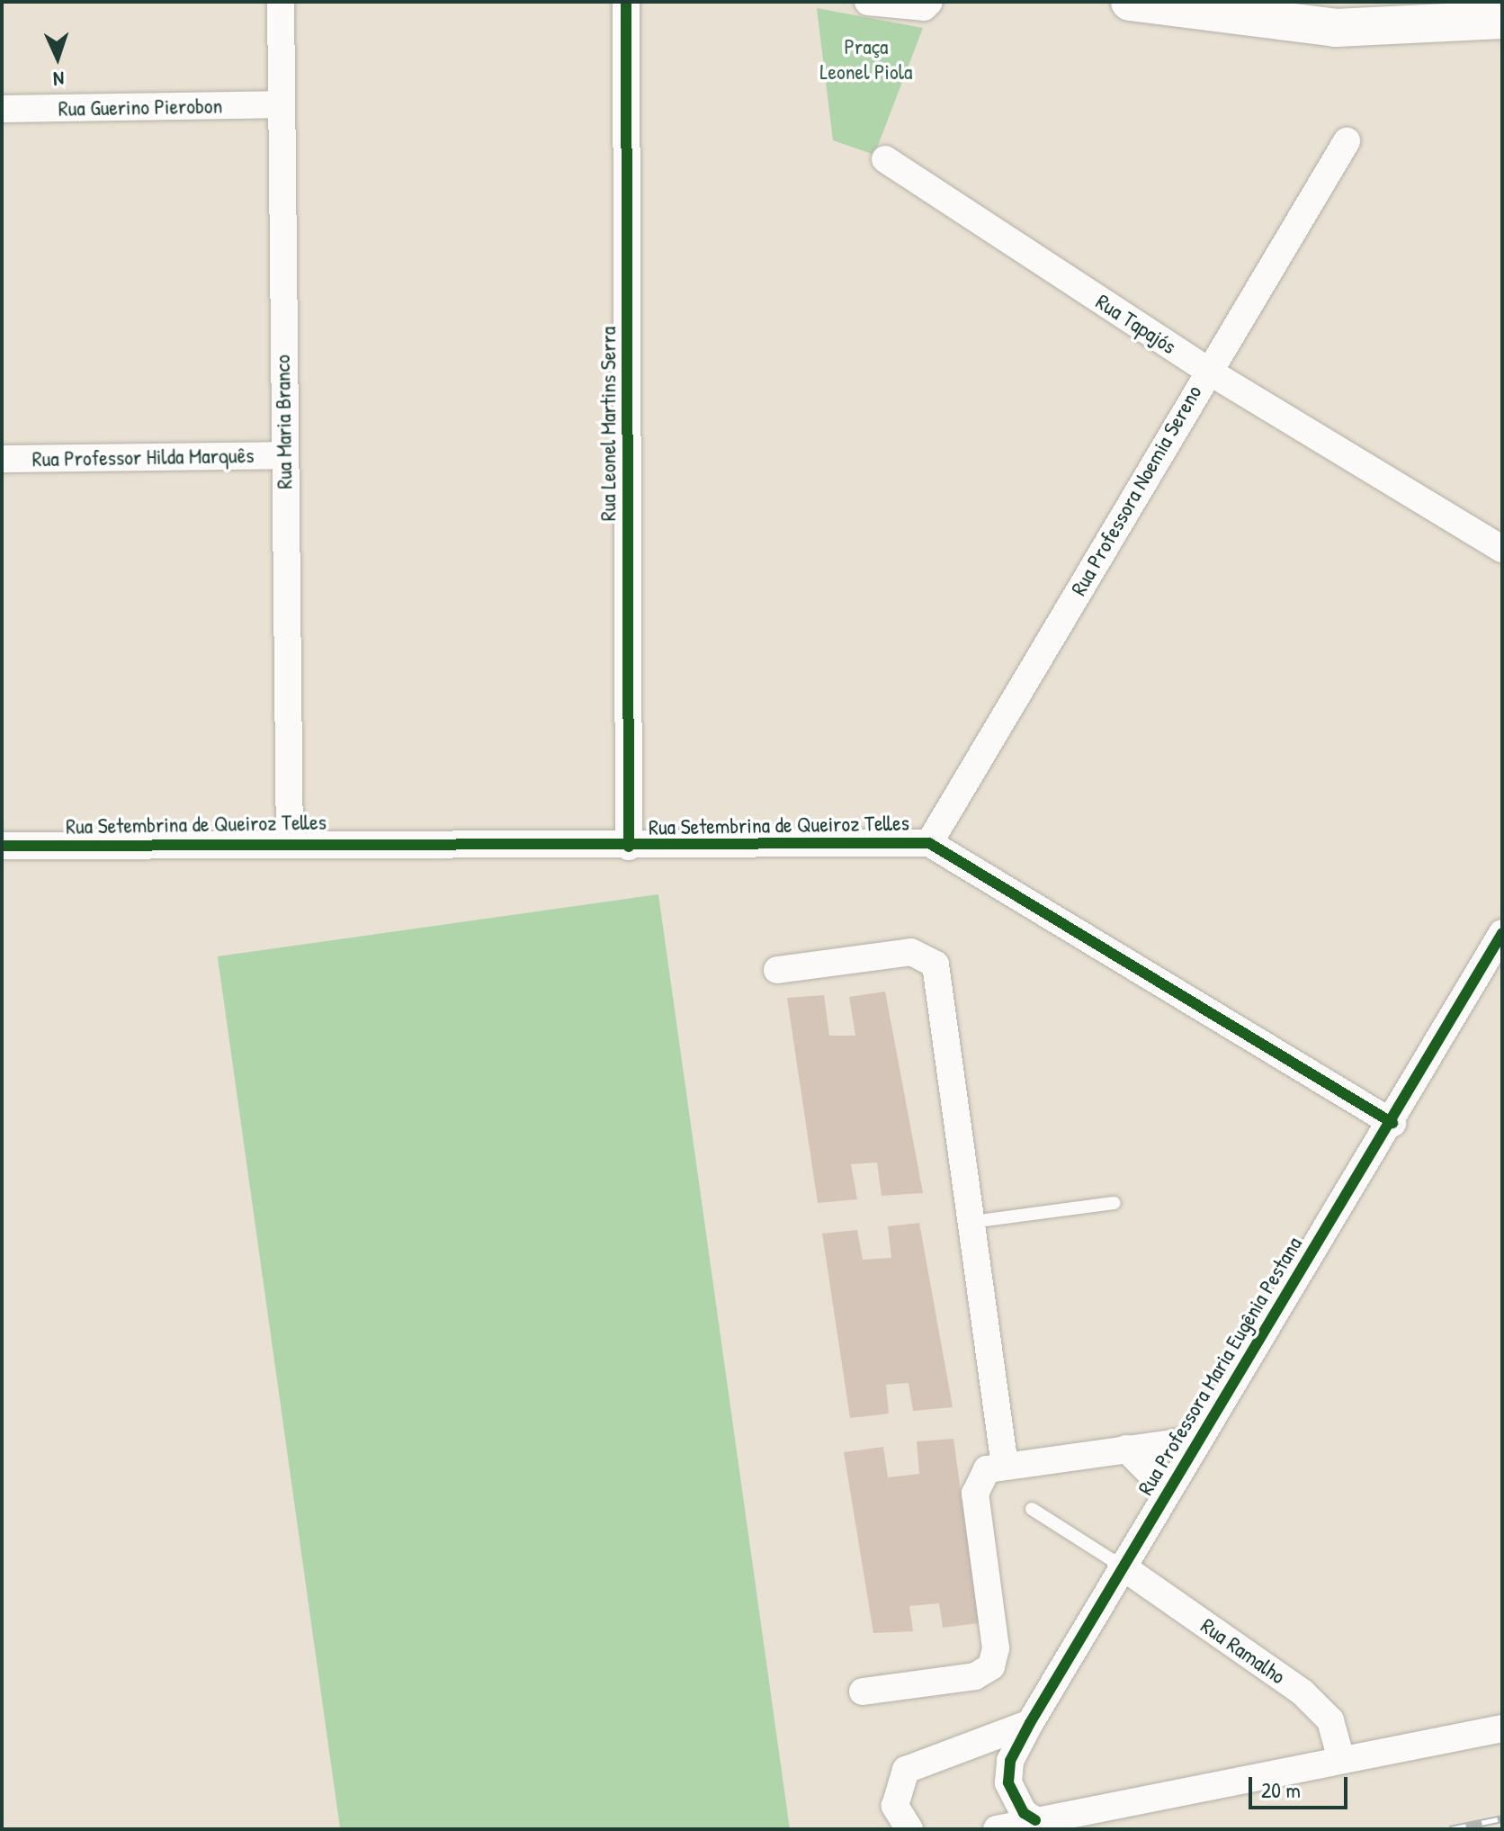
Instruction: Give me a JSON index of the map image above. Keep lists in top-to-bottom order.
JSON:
{
  "streets": {
    "street": [
      "Rua Guerino Pierobon",
      "Rua Tapajós",
      "Rua Maria Branco",
      "Rua Leonel Martins Serra",
      "Rua Professor Hilda Marquês",
      "Rua Professora Noemia Sereno",
      "Rua Setembrina de Queiroz Telles",
      "Rua Professora Maria Eugênia Pestana",
      "Rua Ramalho"
    ]
  },
  "crossings": [
    ["Rua Guerino Pierobon", "Rua Maria Branco"],
    ["Rua Tapajós", "Rua Professora Noemia Sereno"],
    ["Rua Maria Branco", "Rua Professor Hilda Marquês"],
    ["Rua Maria Branco", "Rua Setembrina de Queiroz Telles"],
    ["Rua Leonel Martins Serra", "Rua Setembrina de Queiroz Telles"],
    ["Rua Professora Noemia Sereno", "Rua Setembrina de Queiroz Telles"],
    ["Rua Setembrina de Queiroz Telles", "Rua Professora Maria Eugênia Pestana"],
    ["Rua Professora Maria Eugênia Pestana", "Rua Ramalho"]
  ],
  "parks": ["Praça Leonel Piola"],
  "scale_bar": "20 m",
  "north": "bottom"
}
